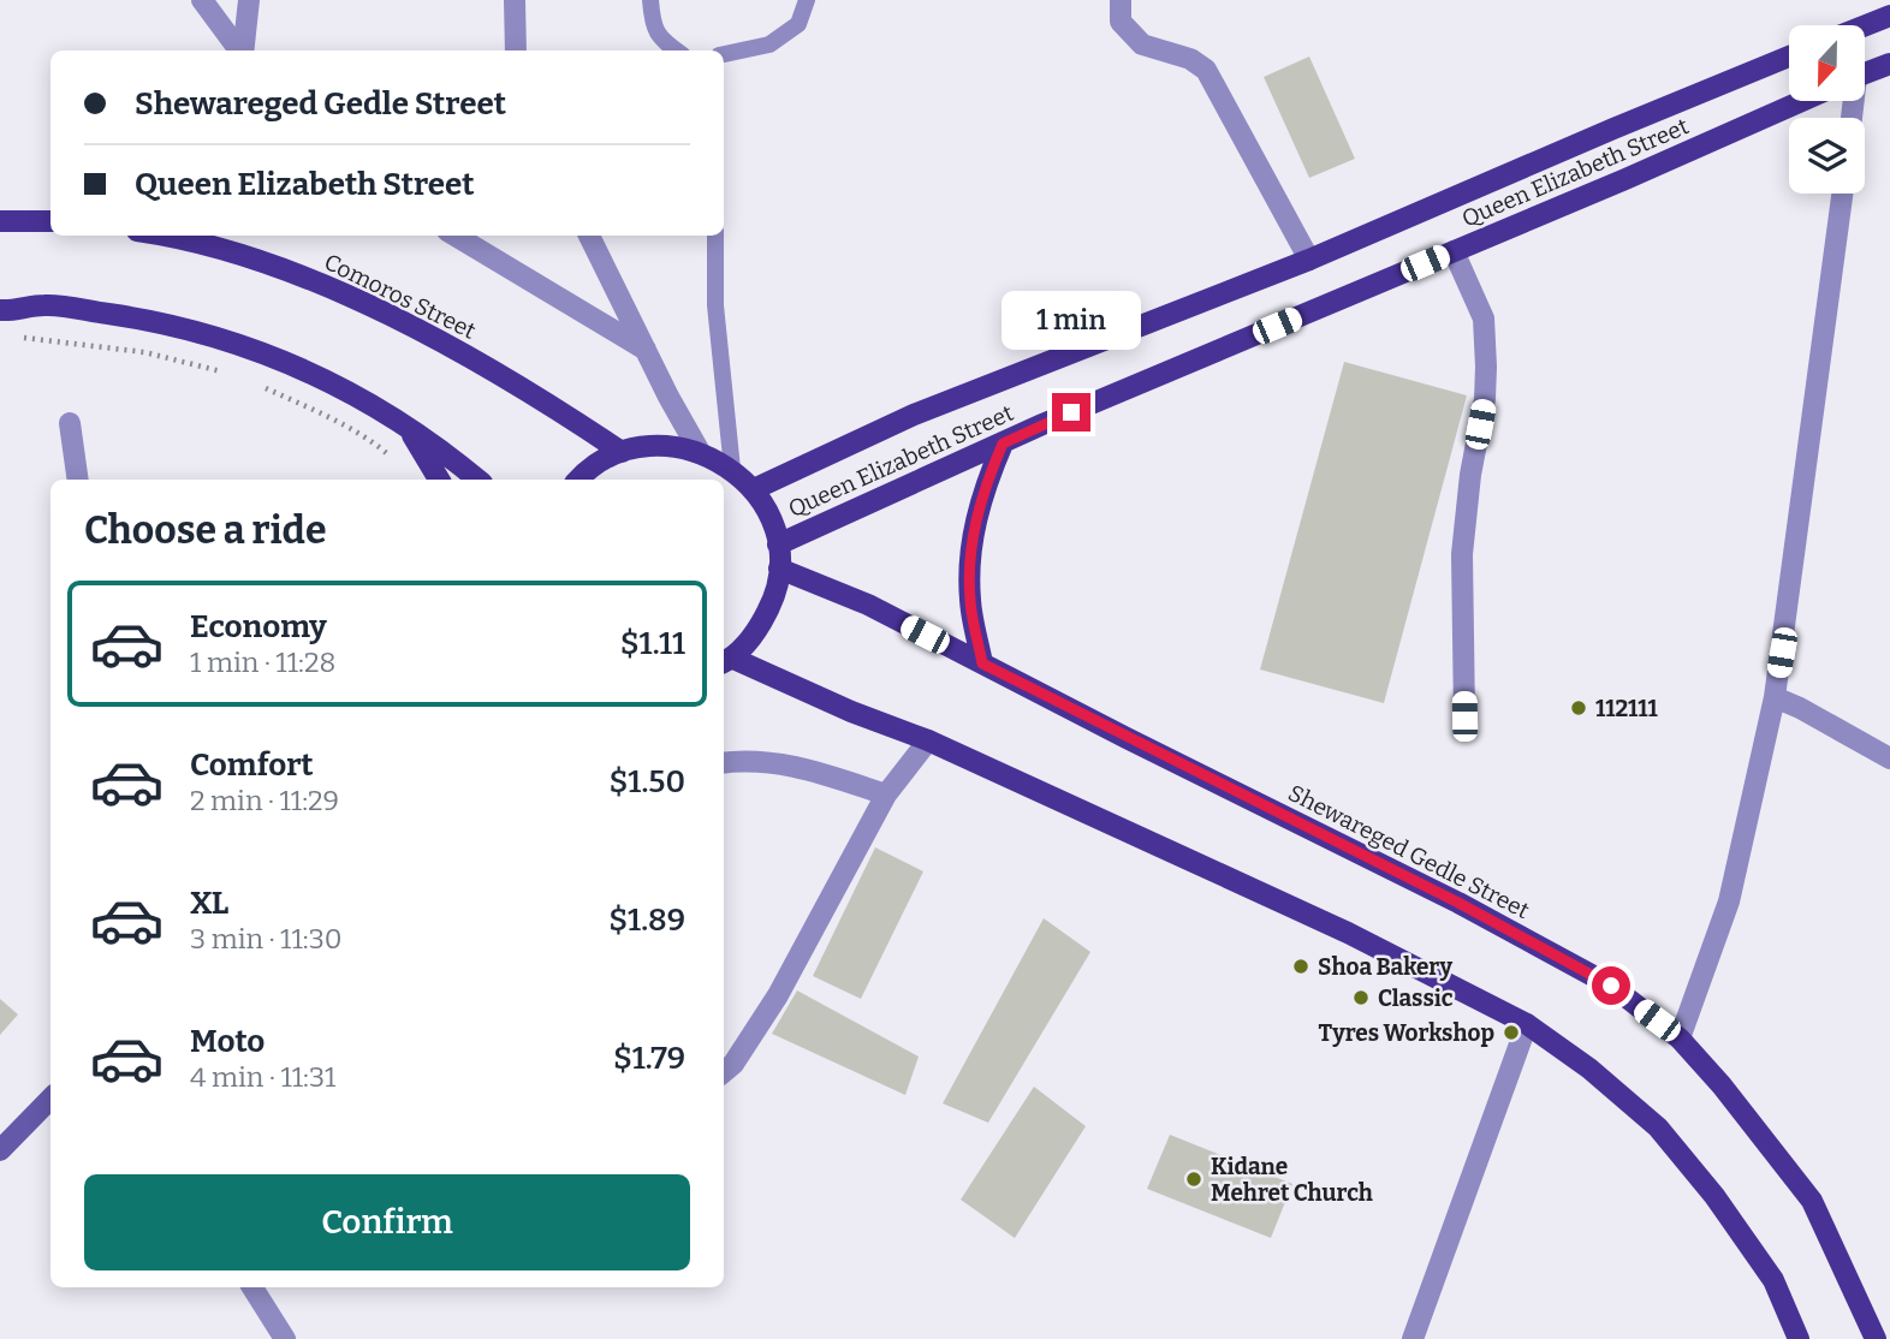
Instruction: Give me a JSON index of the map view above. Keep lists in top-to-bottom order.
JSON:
{
  "streets": {
    "main road": ["Queen Elizabeth Street", "Comoros Street", "Shewareged Gedle Street"]
  },
  "places": [
    "112111",
    "Shoa Bakery",
    "Classic",
    "Tyres Workshop",
    "Kidane Mehret Church"
  ],
  "north": "bottom",
  "page": {
    "banner": ["Shewareged Gedle Street", "Queen Elizabeth Street"],
    "bubble": "1 min",
    "heading": "Choose a ride",
    "list": [
      {
        "name": "Economy",
        "note": "1 min · 11:28",
        "value": "$1.11"
      },
      {
        "name": "Comfort",
        "note": "2 min · 11:29",
        "value": "$1.50"
      },
      {
        "name": "XL",
        "note": "3 min · 11:30",
        "value": "$1.89"
      },
      {
        "name": "Moto",
        "note": "4 min · 11:31",
        "value": "$1.79"
      }
    ],
    "buttons": "Confirm"
  }
}
